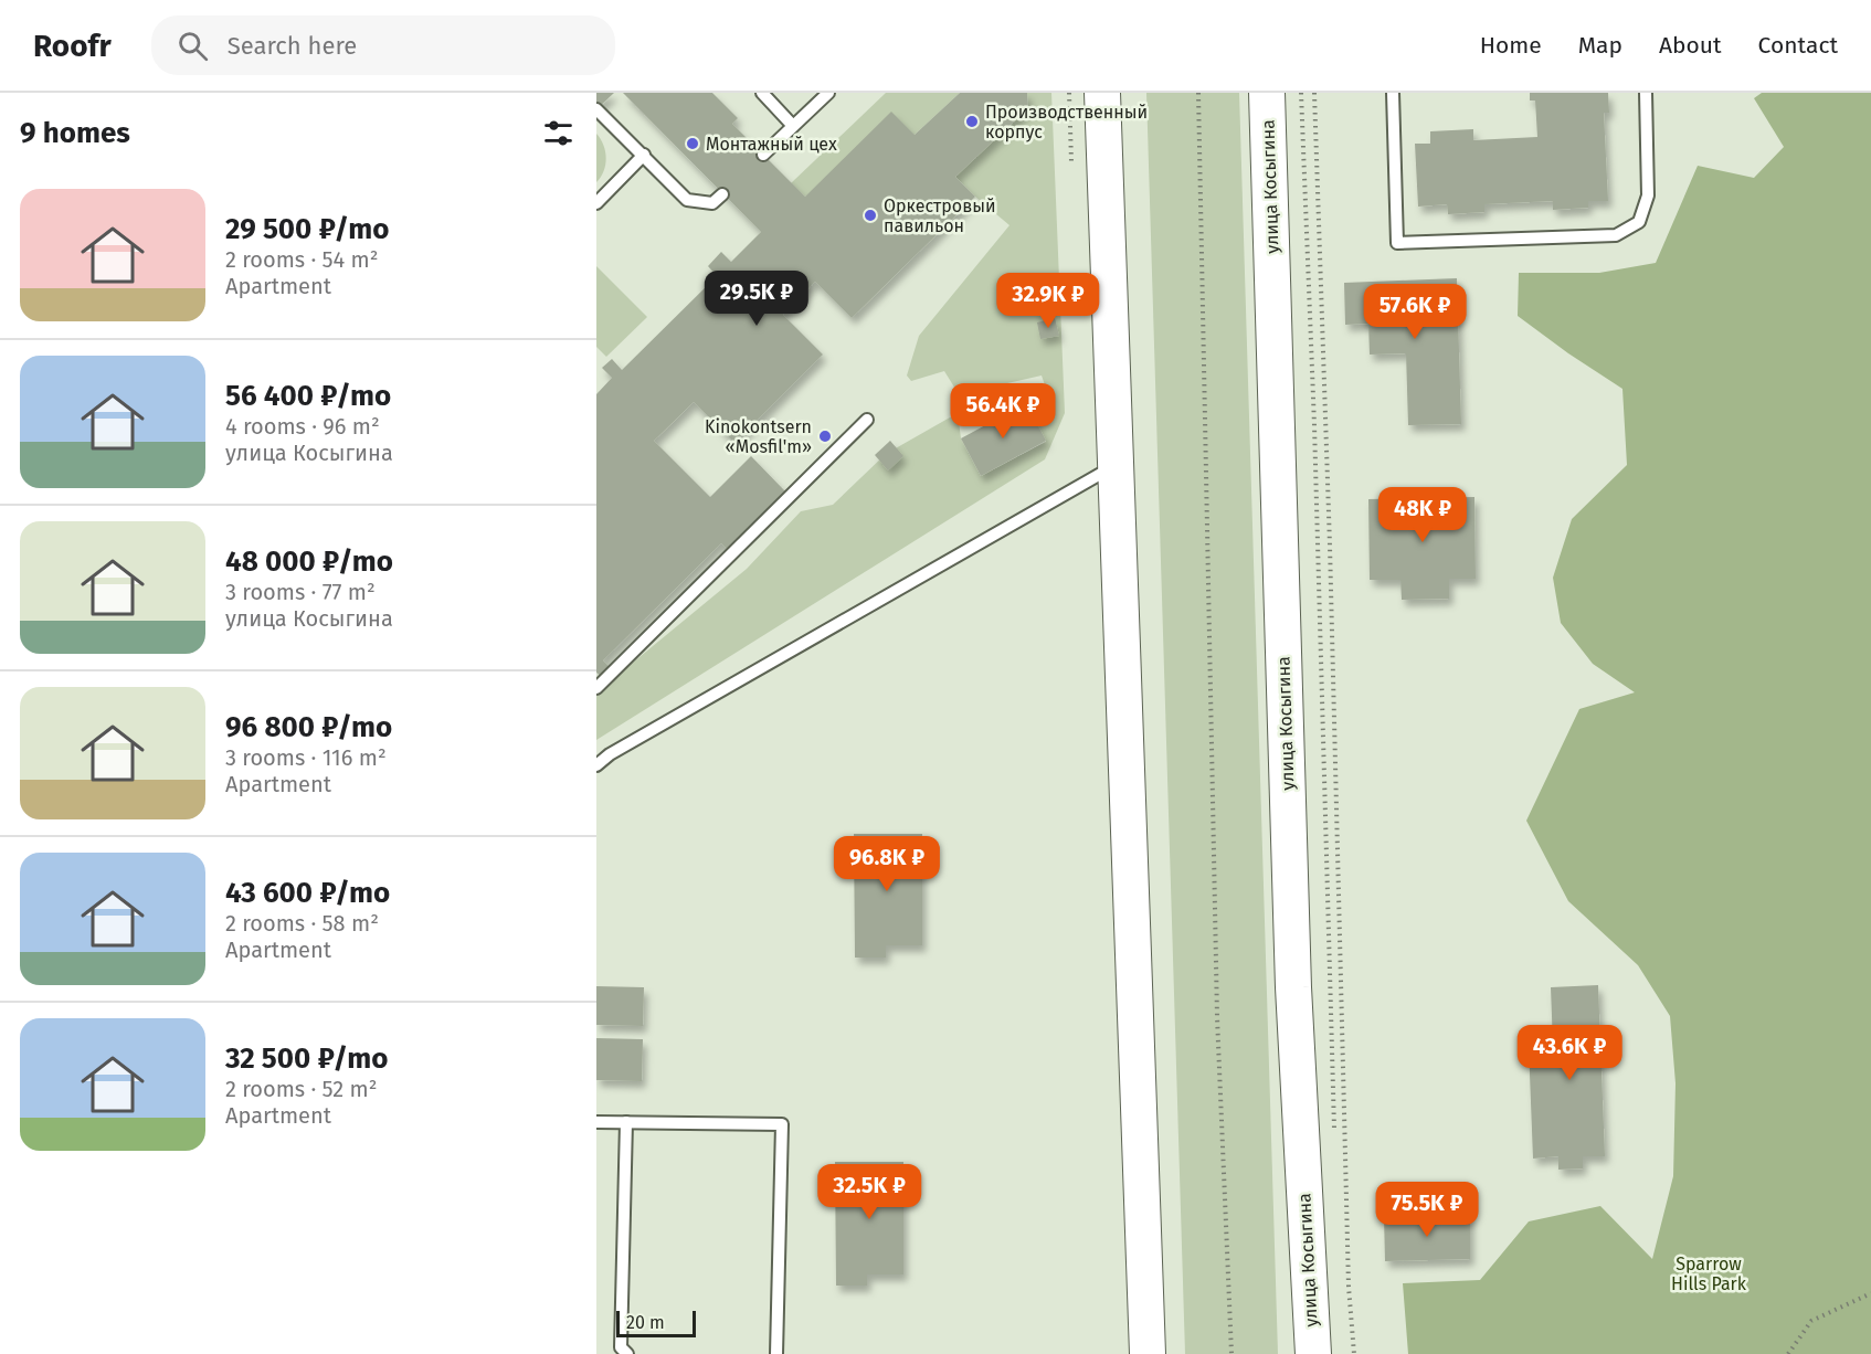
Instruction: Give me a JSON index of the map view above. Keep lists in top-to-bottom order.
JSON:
{
  "streets": {
    "main road": ["улица Косыгина"]
  },
  "parks": ["Sparrow Hills Park"],
  "places": [
    "Производственный корпус",
    "Монтажный цех",
    "Оркестровый павильон",
    "Kinokontsern «Mosfil'm»"
  ],
  "scale_bar": "20 m",
  "page": {
    "header": "Roofr",
    "search": "Search here",
    "nav": [
      "Home",
      "Map",
      "About",
      "Contact"
    ],
    "heading": "9 homes",
    "list": [
      {
        "name": "29 500 ₽/mo",
        "note": "2 rooms · 54 m² · Apartment"
      },
      {
        "name": "56 400 ₽/mo",
        "note": "4 rooms · 96 m² · улица Косыгина"
      },
      {
        "name": "48 000 ₽/mo",
        "note": "3 rooms · 77 m² · улица Косыгина"
      },
      {
        "name": "96 800 ₽/mo",
        "note": "3 rooms · 116 m² · Apartment"
      },
      {
        "name": "43 600 ₽/mo",
        "note": "2 rooms · 58 m² · Apartment"
      },
      {
        "name": "32 500 ₽/mo",
        "note": "2 rooms · 52 m² · Apartment"
      }
    ],
    "price": [
      "29.5K ₽",
      "32.9K ₽",
      "57.6K ₽",
      "56.4K ₽",
      "48K ₽",
      "96.8K ₽",
      "43.6K ₽",
      "32.5K ₽",
      "75.5K ₽"
    ],
    "scale": "20 m"
  }
}
